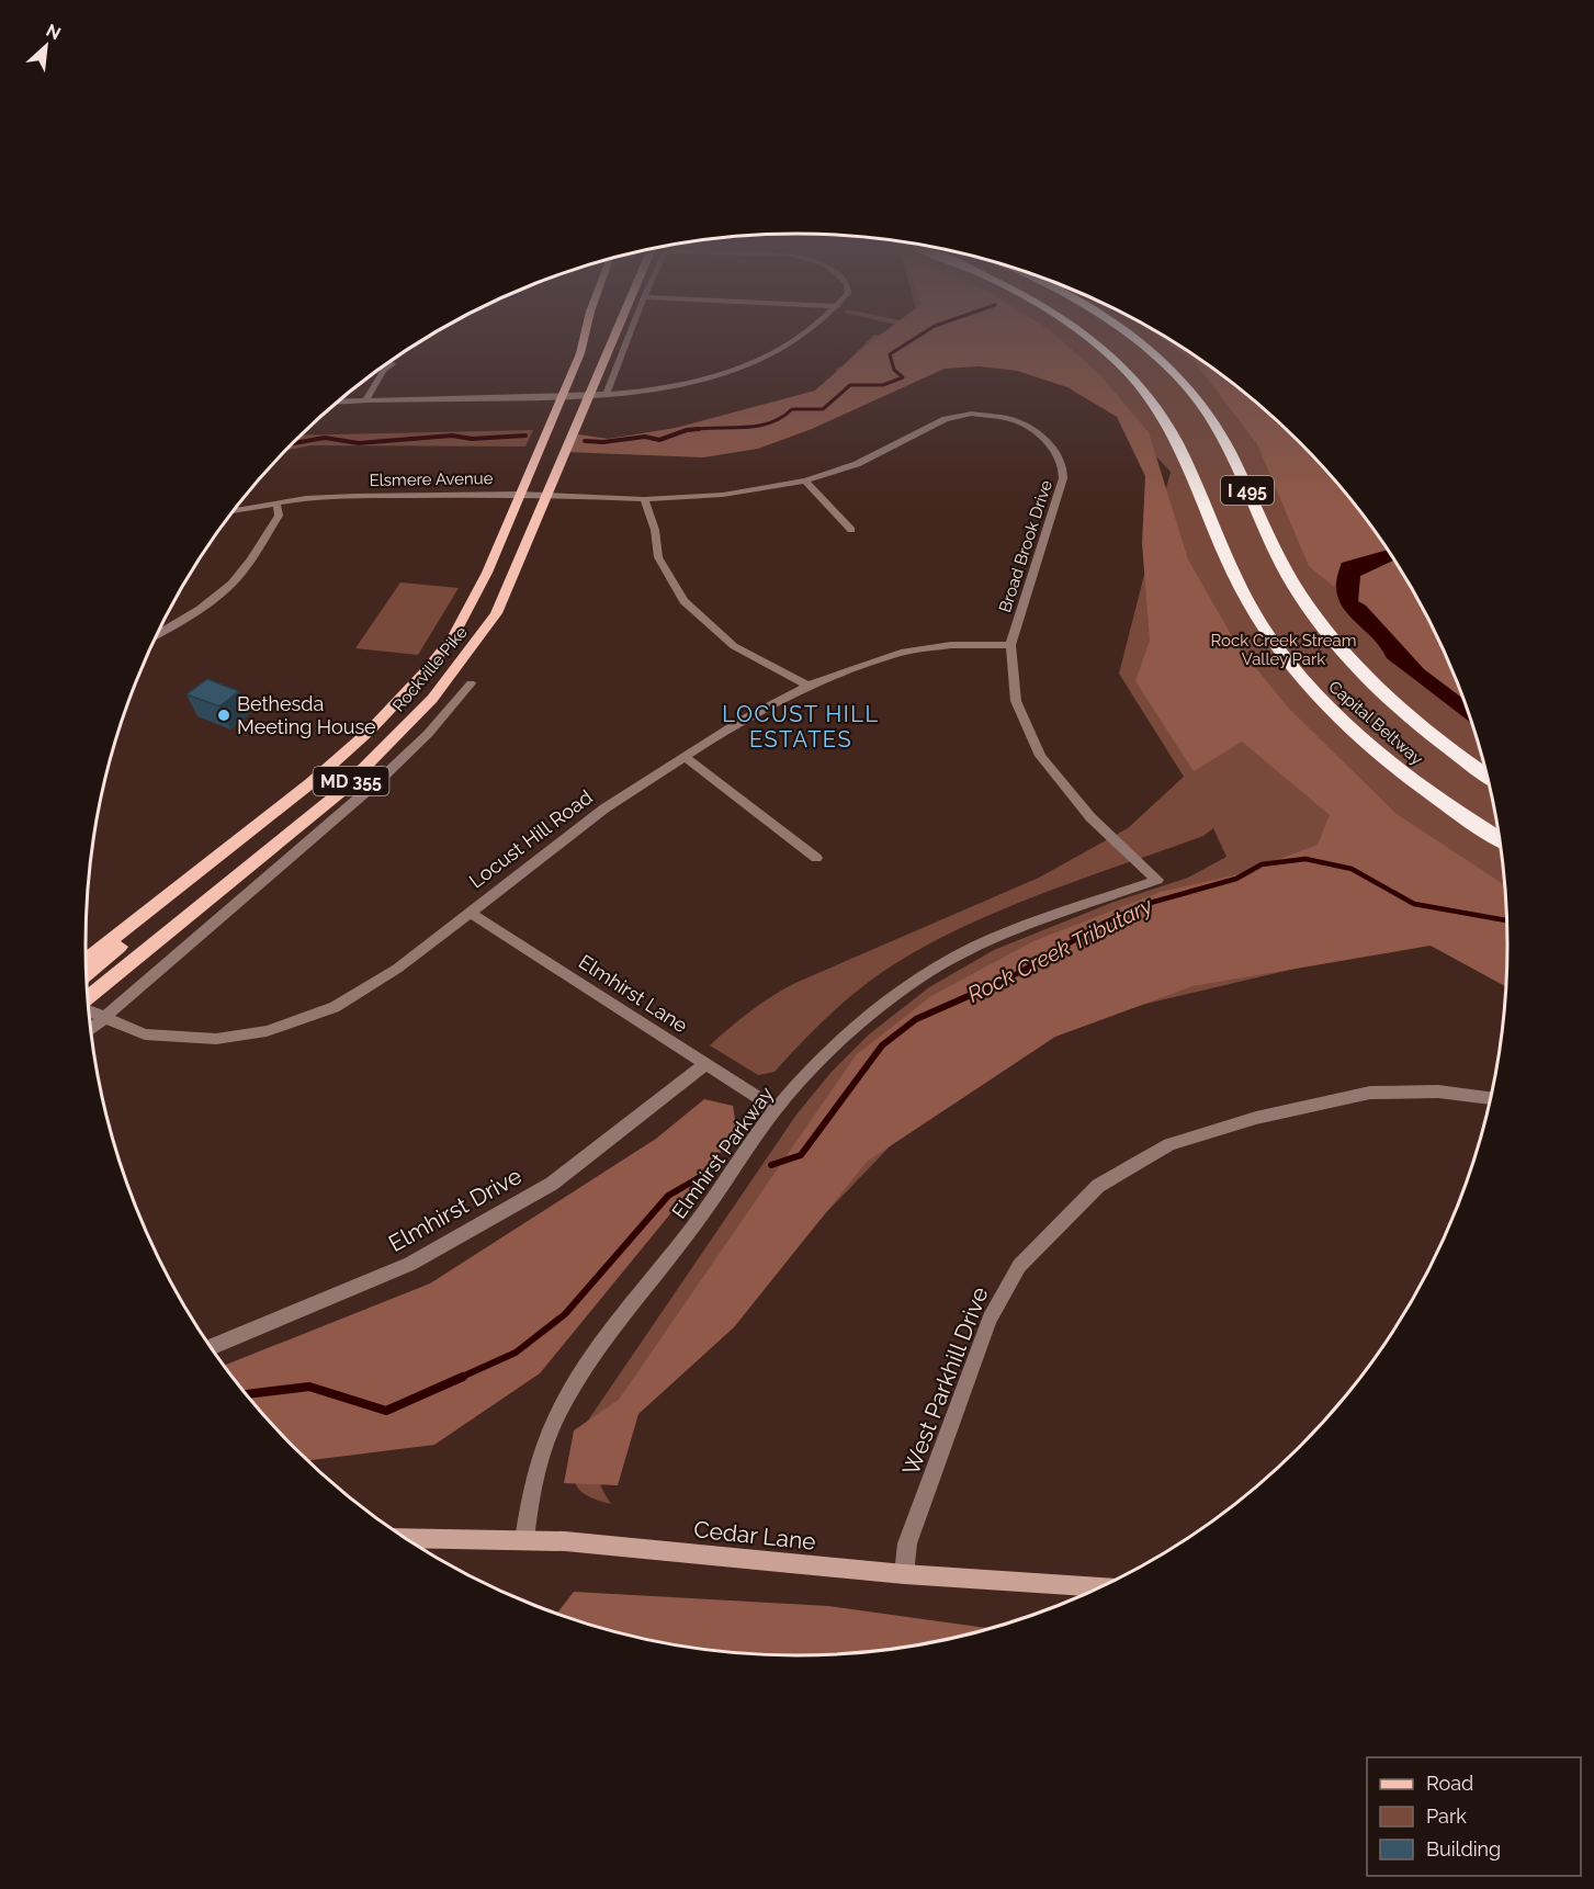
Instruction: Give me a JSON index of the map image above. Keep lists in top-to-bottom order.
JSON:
{
  "streets": {
    "highway": ["I 495", "Capital Beltway"],
    "main road": ["Rockville Pike", "MD 355"],
    "street": [
      "Elsmere Avenue",
      "Broad Brook Drive",
      "Locust Hill Road",
      "Elmhirst Lane",
      "Elmhirst Parkway",
      "Elmhirst Drive",
      "West Parkhill Drive",
      "Cedar Lane"
    ]
  },
  "crossings": [
    ["Elsmere Avenue", "Broad Brook Drive"],
    ["Elsmere Avenue", "Rockville Pike"],
    ["Broad Brook Drive", "Locust Hill Road"],
    ["Broad Brook Drive", "Elmhirst Parkway"],
    ["Rockville Pike", "Locust Hill Road"],
    ["Locust Hill Road", "Elmhirst Lane"],
    ["Elmhirst Lane", "Elmhirst Parkway"],
    ["Elmhirst Lane", "Elmhirst Drive"],
    ["Elmhirst Parkway", "Cedar Lane"],
    ["West Parkhill Drive", "Cedar Lane"]
  ],
  "districts": ["LOCUST HILL ESTATES"],
  "water": ["Rock Creek Tributary"],
  "parks": ["Rock Creek Stream Valley Park"],
  "places": ["Bethesda Meeting House"],
  "legend": ["Road", "Park", "Building"],
  "north": "top right"
}
